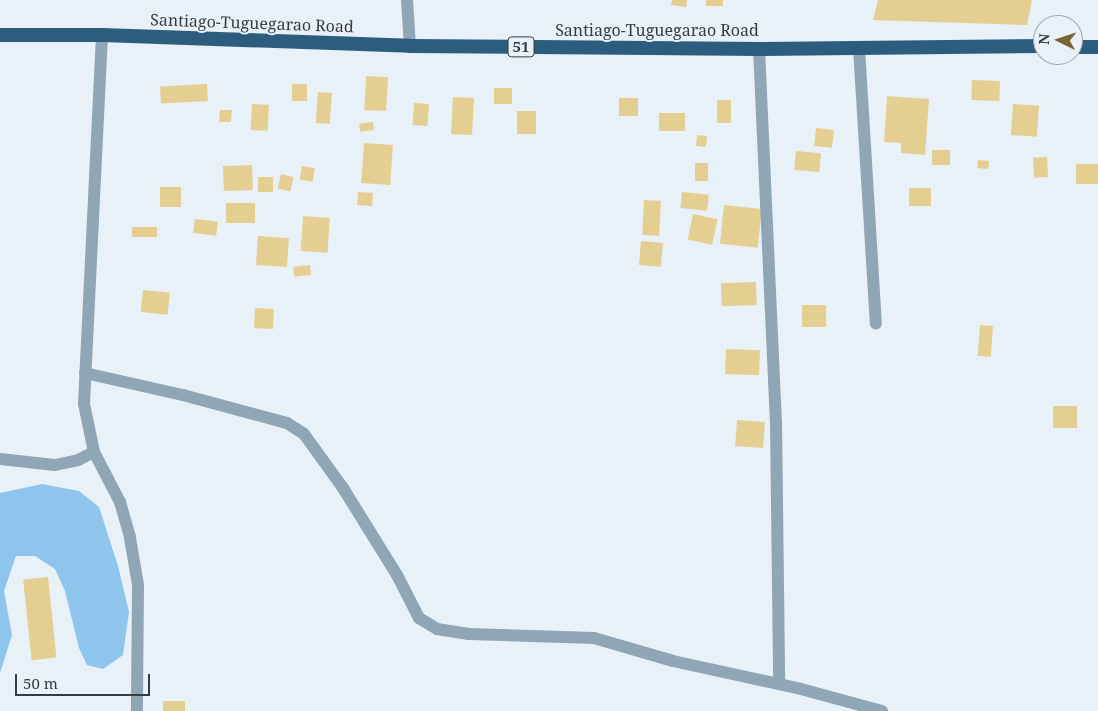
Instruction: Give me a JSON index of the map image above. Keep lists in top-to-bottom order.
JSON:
{
  "streets": {
    "highway": ["Santiago-Tuguegarao Road", "51"]
  },
  "scale_bar": "50 m",
  "north": "left"
}
